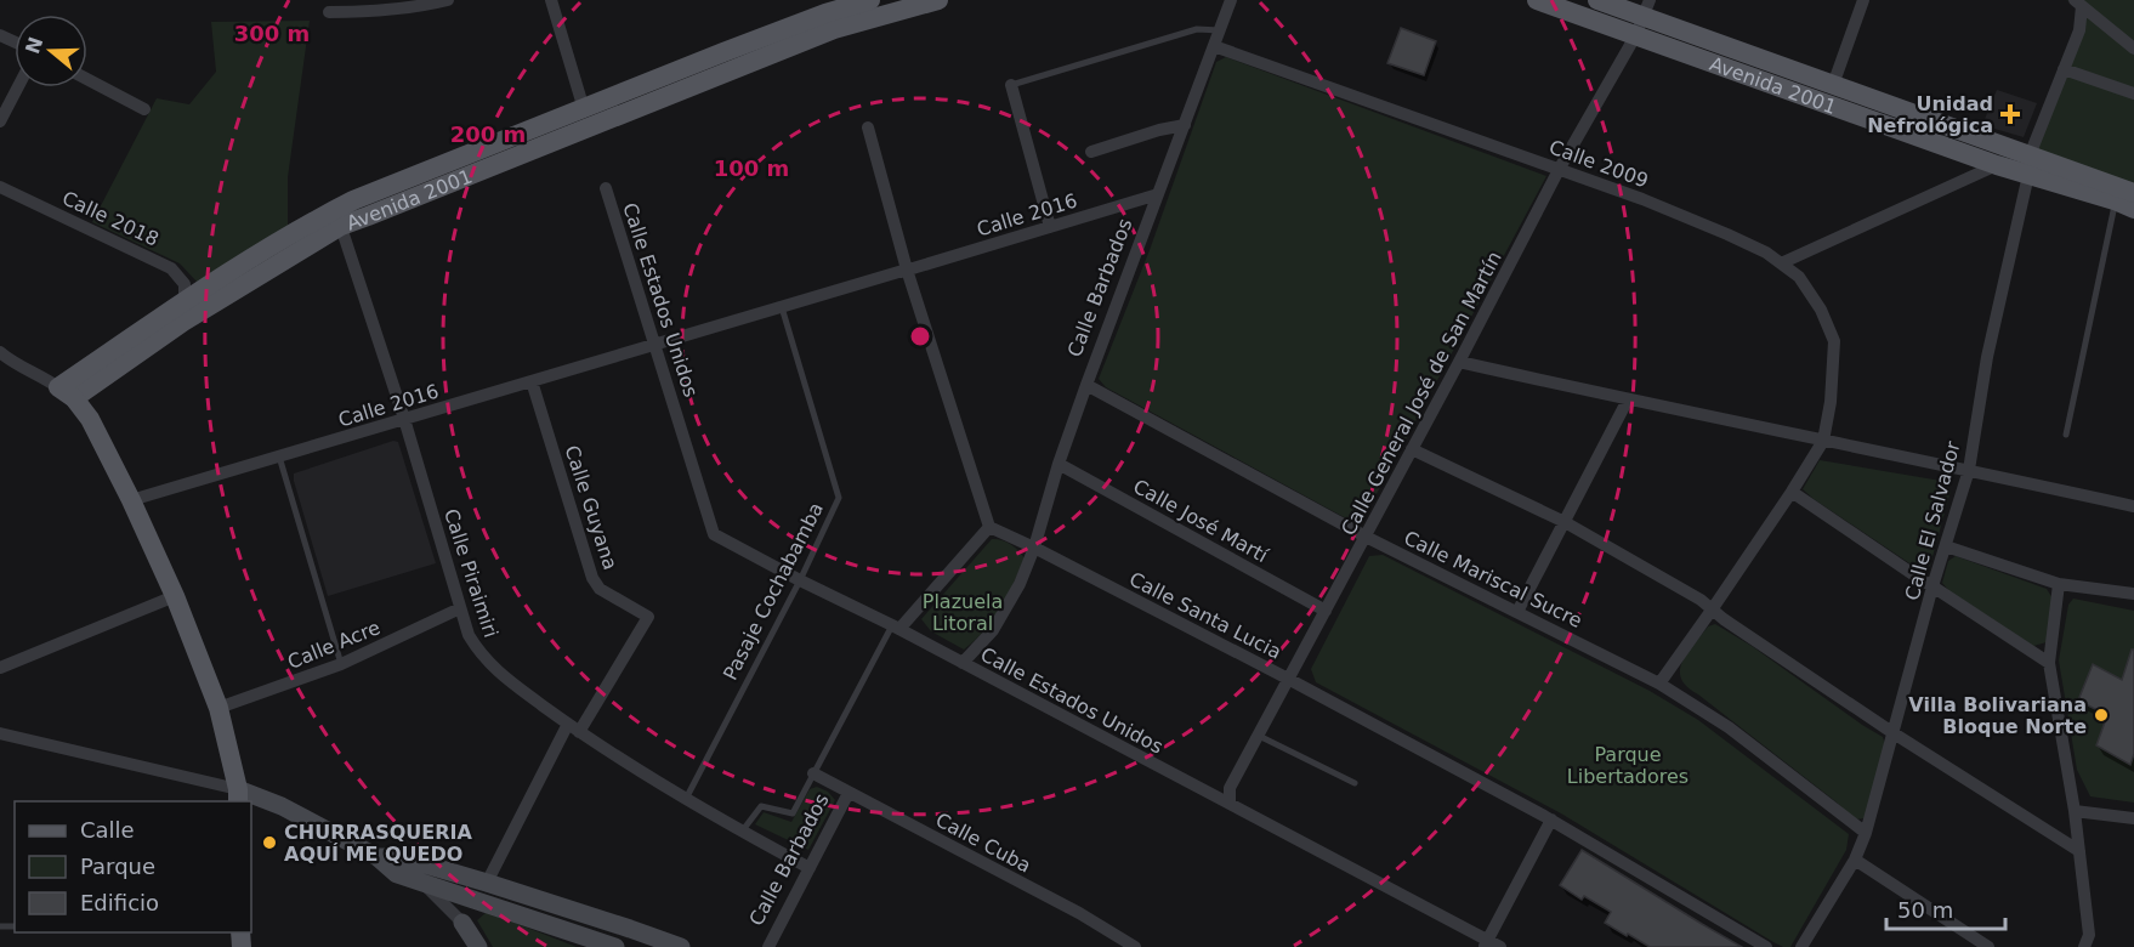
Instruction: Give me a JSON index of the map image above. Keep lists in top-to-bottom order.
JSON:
{
  "streets": {
    "main road": ["Avenida 2001"],
    "street": [
      "Calle 2009",
      "Calle 2016",
      "Calle 2018",
      "Calle Barbados",
      "Calle Estados Unidos",
      "Calle General José de San Martín",
      "Calle Guyana",
      "Calle José Martí",
      "Calle El Salvador",
      "Calle Piraimiri",
      "Calle Mariscal Sucre",
      "Calle Santa Lucia",
      "Calle Acre",
      "Calle Cuba"
    ],
    "lane": ["Pasaje Cochabamba"]
  },
  "crossings": [
    ["Avenida 2001", "Calle 2018"],
    ["Avenida 2001", "Calle General José de San Martín"],
    ["Avenida 2001", "Calle El Salvador"],
    ["Avenida 2001", "Calle Piraimiri"],
    ["Calle 2009", "Calle Barbados"],
    ["Calle 2009", "Calle General José de San Martín"],
    ["Calle 2016", "Calle Barbados"],
    ["Calle 2016", "Calle Estados Unidos"],
    ["Calle 2016", "Calle Guyana"],
    ["Calle 2016", "Calle Piraimiri"],
    ["Calle 2016", "Pasaje Cochabamba"],
    ["Calle Barbados", "Calle Estados Unidos"],
    ["Calle Barbados", "Calle José Martí"],
    ["Calle Barbados", "Calle Piraimiri"],
    ["Calle Barbados", "Calle Mariscal Sucre"],
    ["Calle Barbados", "Calle Santa Lucia"],
    ["Calle Barbados", "Calle Cuba"],
    ["Calle Estados Unidos", "Calle General José de San Martín"],
    ["Calle Estados Unidos", "Pasaje Cochabamba"],
    ["Calle General José de San Martín", "Calle José Martí"],
    ["Calle General José de San Martín", "Calle Mariscal Sucre"],
    ["Calle General José de San Martín", "Calle Santa Lucia"],
    ["Calle Guyana", "Calle Piraimiri"],
    ["Calle El Salvador", "Calle Mariscal Sucre"],
    ["Calle Piraimiri", "Pasaje Cochabamba"],
    ["Calle Piraimiri", "Calle Acre"]
  ],
  "parks": ["Plazuela Litoral", "Parque Libertadores"],
  "places": {
    "health": ["Unidad Nefrológica"],
    "other": ["Villa Bolivariana Bloque Norte", "CHURRASQUERIA AQUÍ ME QUEDO"]
  },
  "legend": ["Calle", "Parque", "Edificio"],
  "scale_bar": "50 m",
  "north": "left",
  "rings": ["300 m", "200 m", "100 m"]
}
